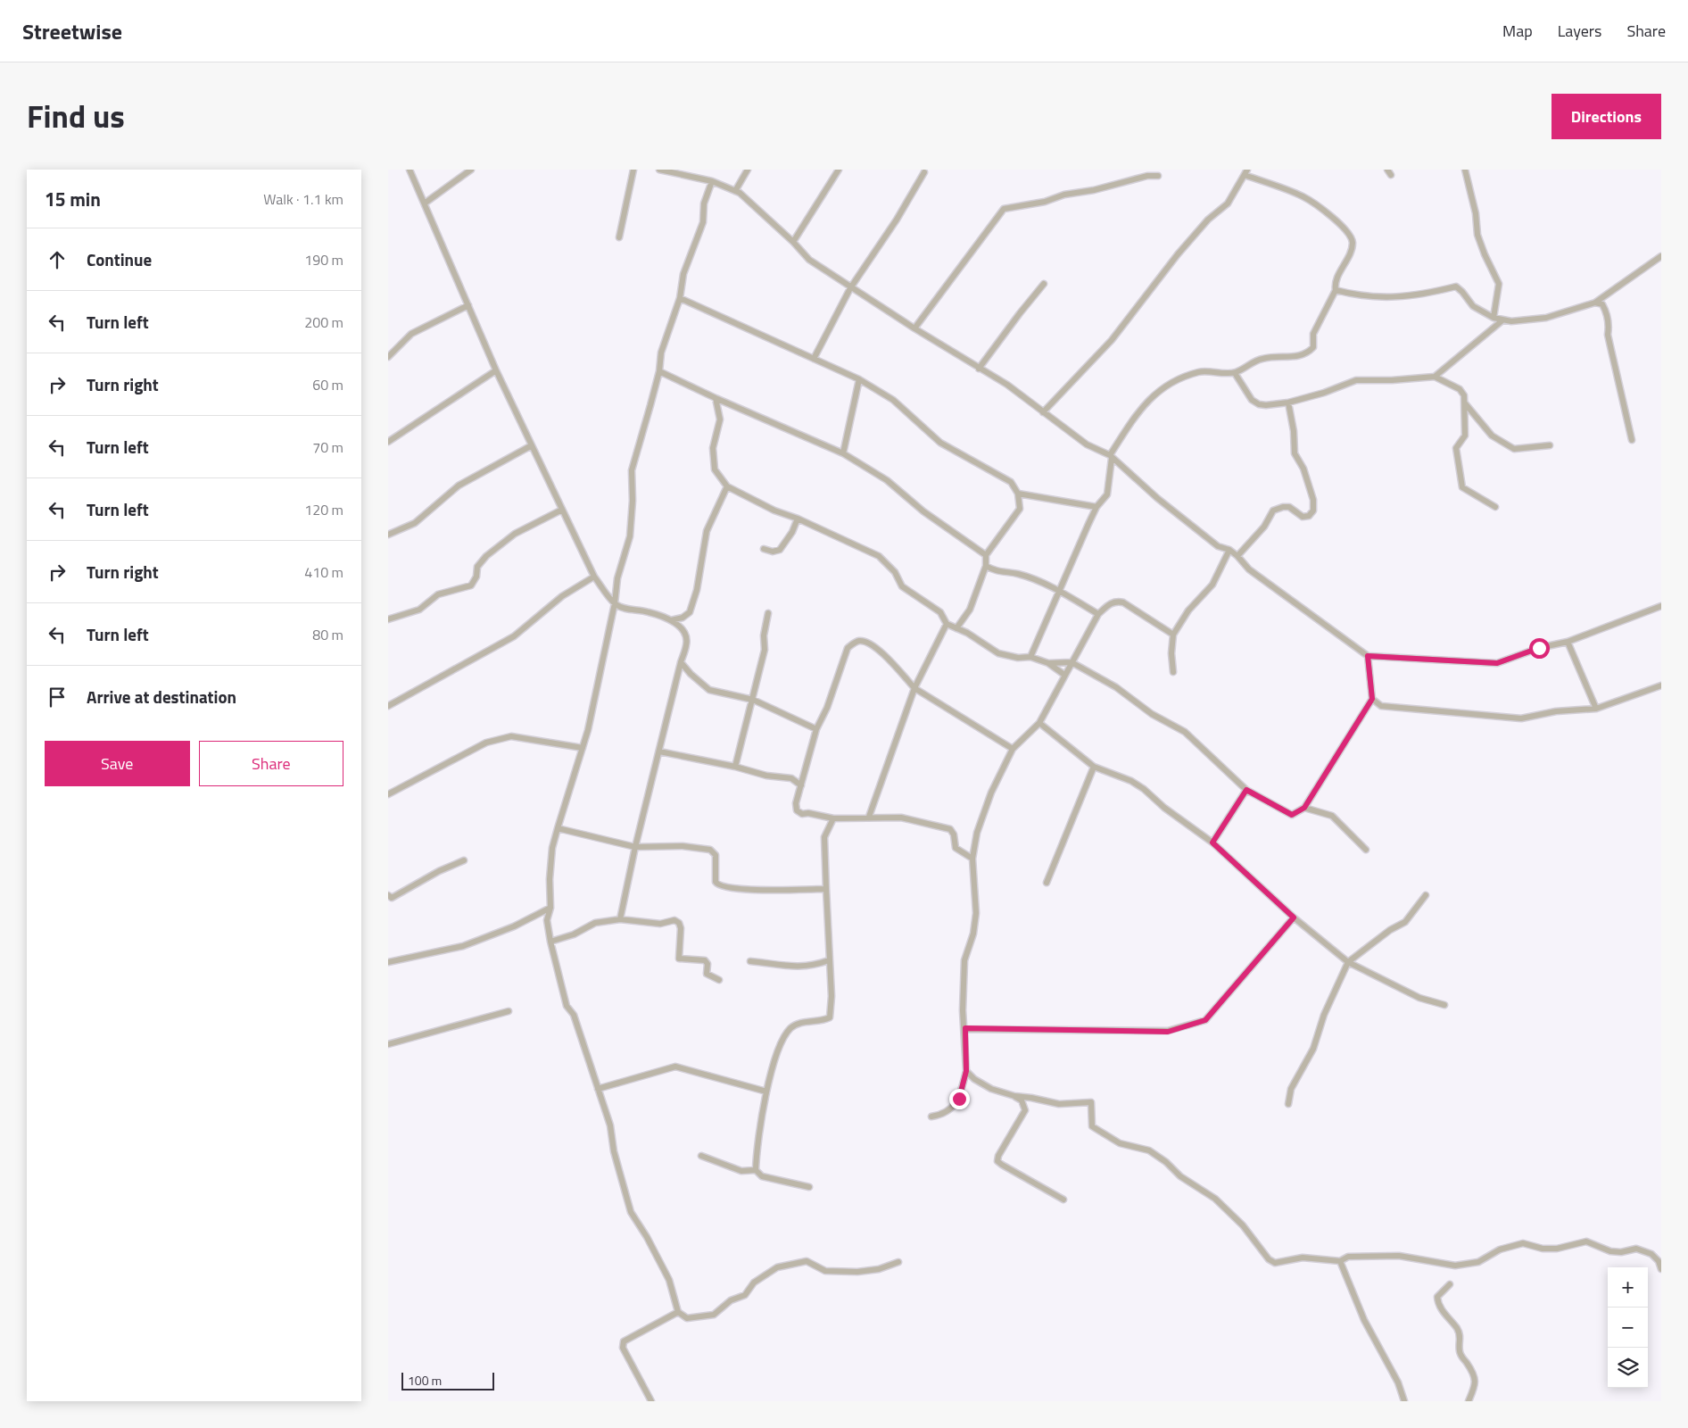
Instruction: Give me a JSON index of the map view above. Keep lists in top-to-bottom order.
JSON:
{
  "scale_bar": "100 m",
  "page": {
    "header": "Streetwise",
    "nav": ["Map", "Layers", "Share"],
    "title": "Find us",
    "buttons": [
      "Directions",
      ["Save", "Share"]
    ],
    "heading": ["15 min", "Walk · 1.1 km"],
    "list": [
      ["Continue", "190 m"],
      ["Turn left", "200 m"],
      ["Turn right", "60 m"],
      ["Turn left", "70 m"],
      ["Turn left", "120 m"],
      ["Turn right", "410 m"],
      ["Turn left", "80 m"],
      "Arrive at destination"
    ],
    "map_buttons": ["+", "−"],
    "scale": "100 m"
  }
}
